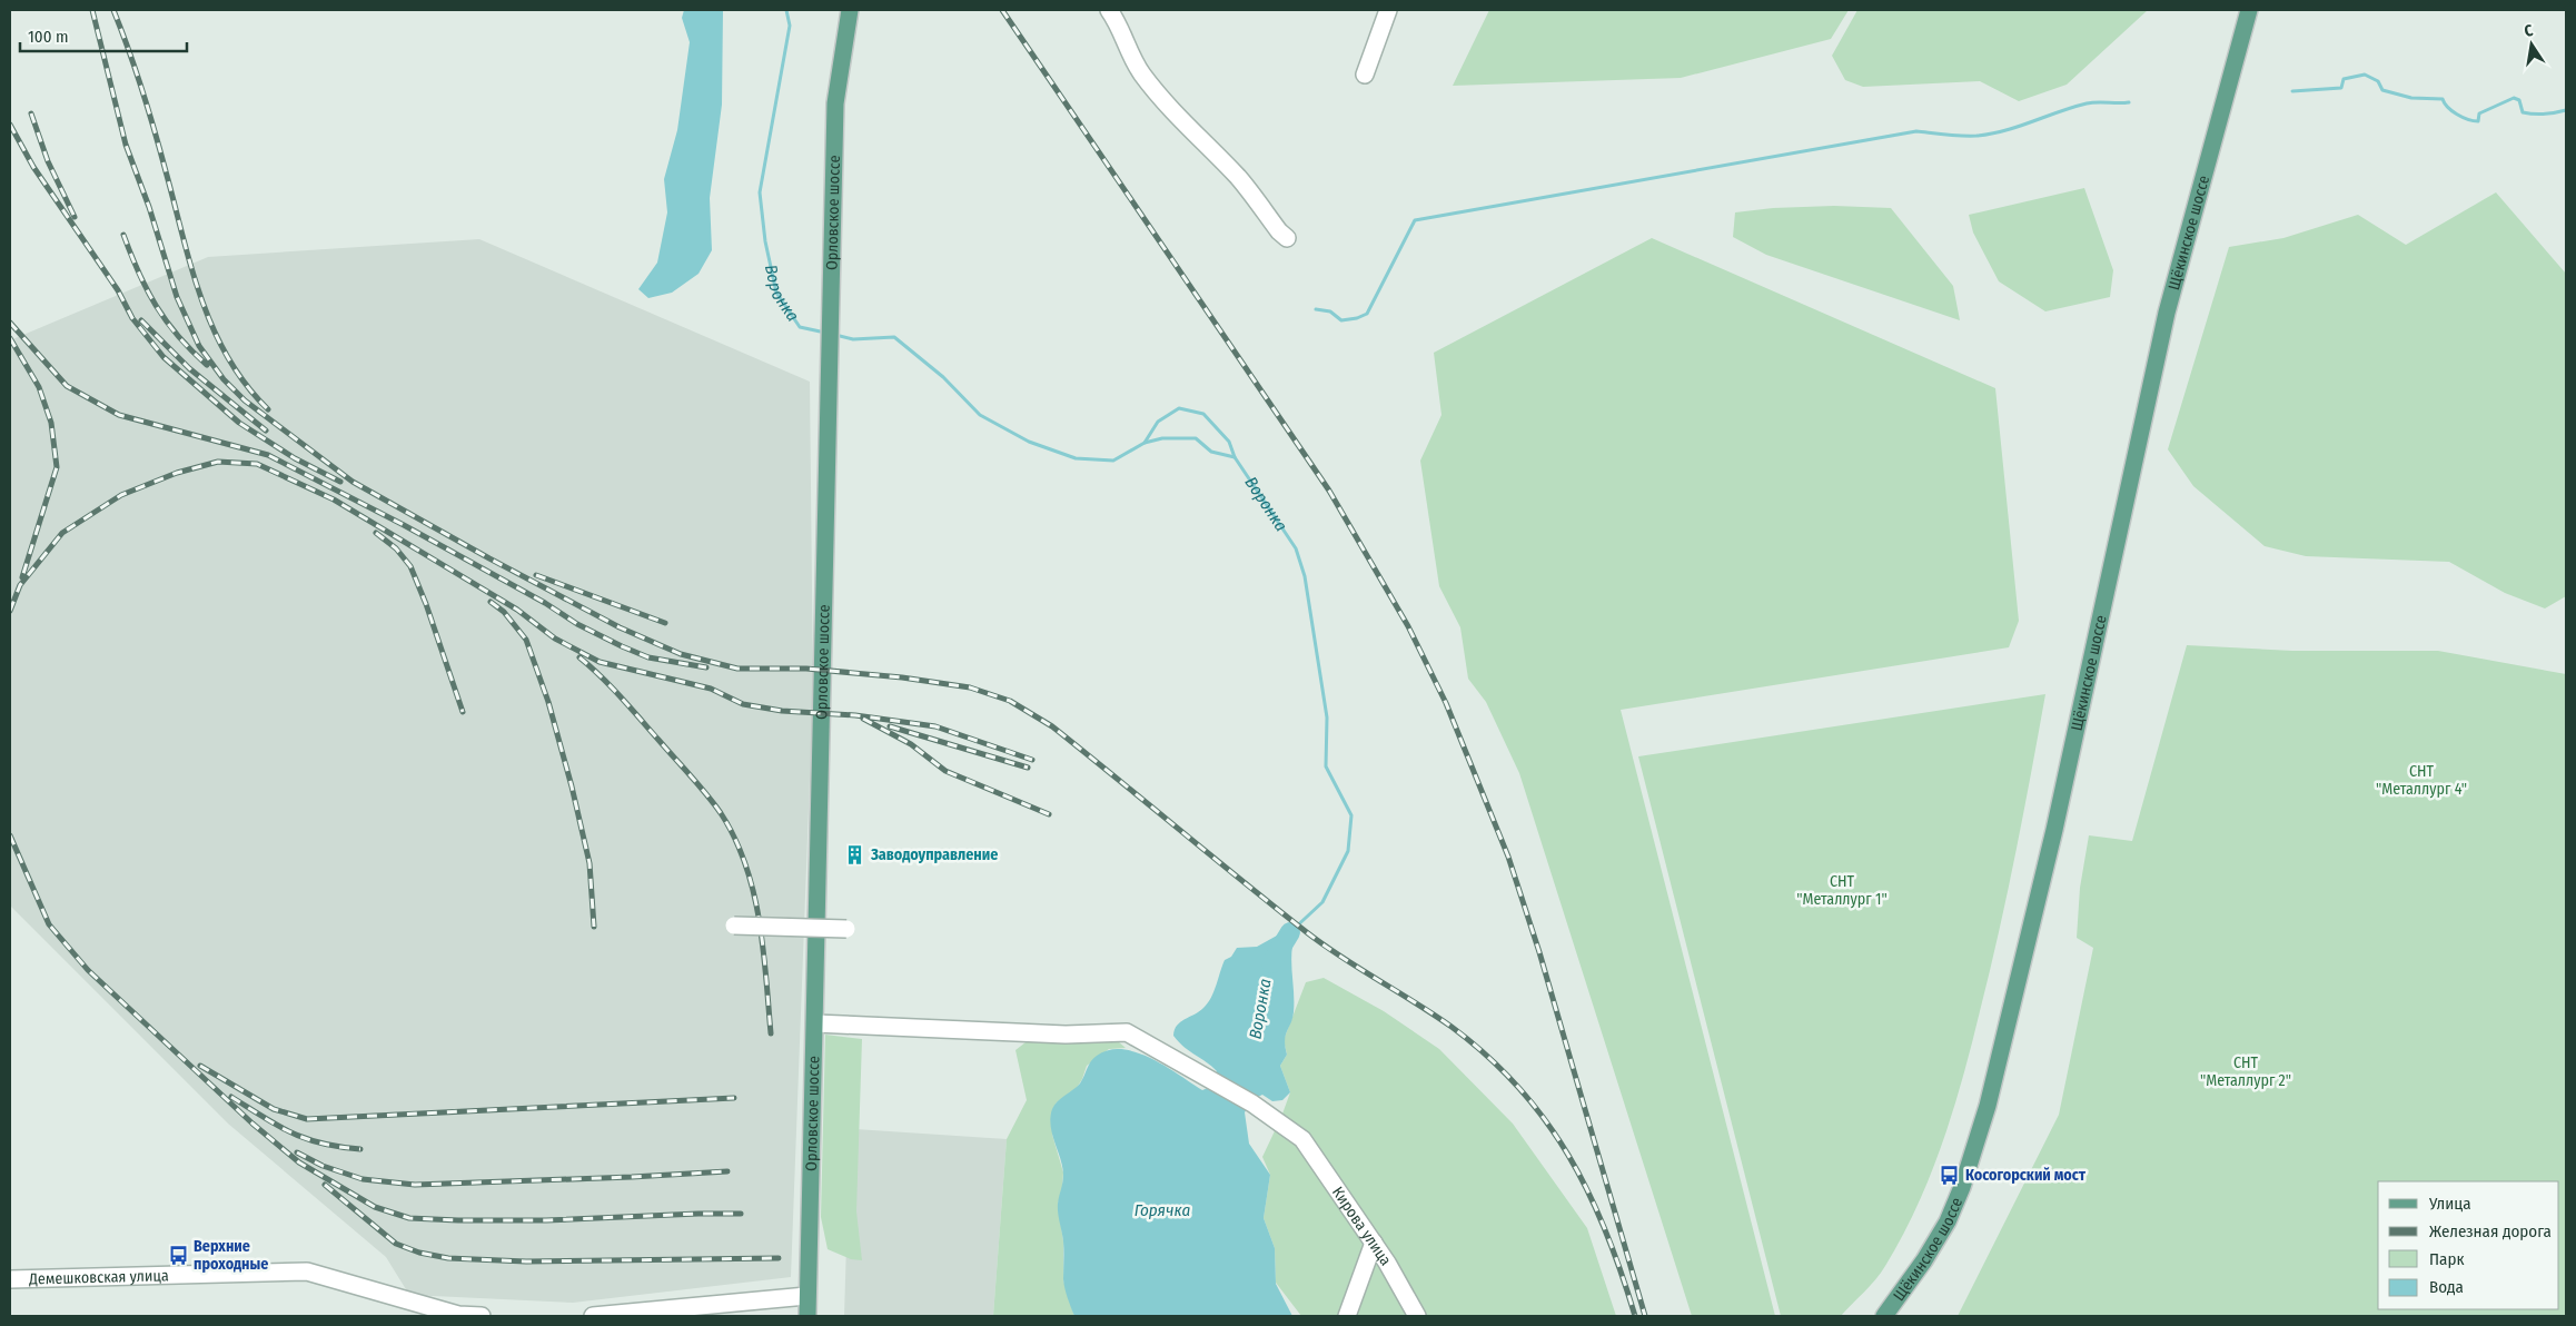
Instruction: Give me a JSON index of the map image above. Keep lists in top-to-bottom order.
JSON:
{
  "streets": {
    "main road": ["Орловское шоссе", "Щёкинское шоссе"],
    "street": ["Кирова улица", "Демешковская улица"]
  },
  "crossings": [
    ["Орловское шоссе", "Кирова улица"]
  ],
  "water": ["Воронка", "Горячка"],
  "parks": ["СНТ \"Металлург 4\"", "СНТ \"Металлург 1\"", "СНТ \"Металлург 2\""],
  "places": {
    "building": ["Заводоуправление"],
    "bus stop": ["Косогорский мост", "Верхние проходные"]
  },
  "legend": [
    "Улица",
    "Железная дорога",
    "Парк",
    "Вода"
  ],
  "scale_bar": "100 m",
  "north": "top"
}
